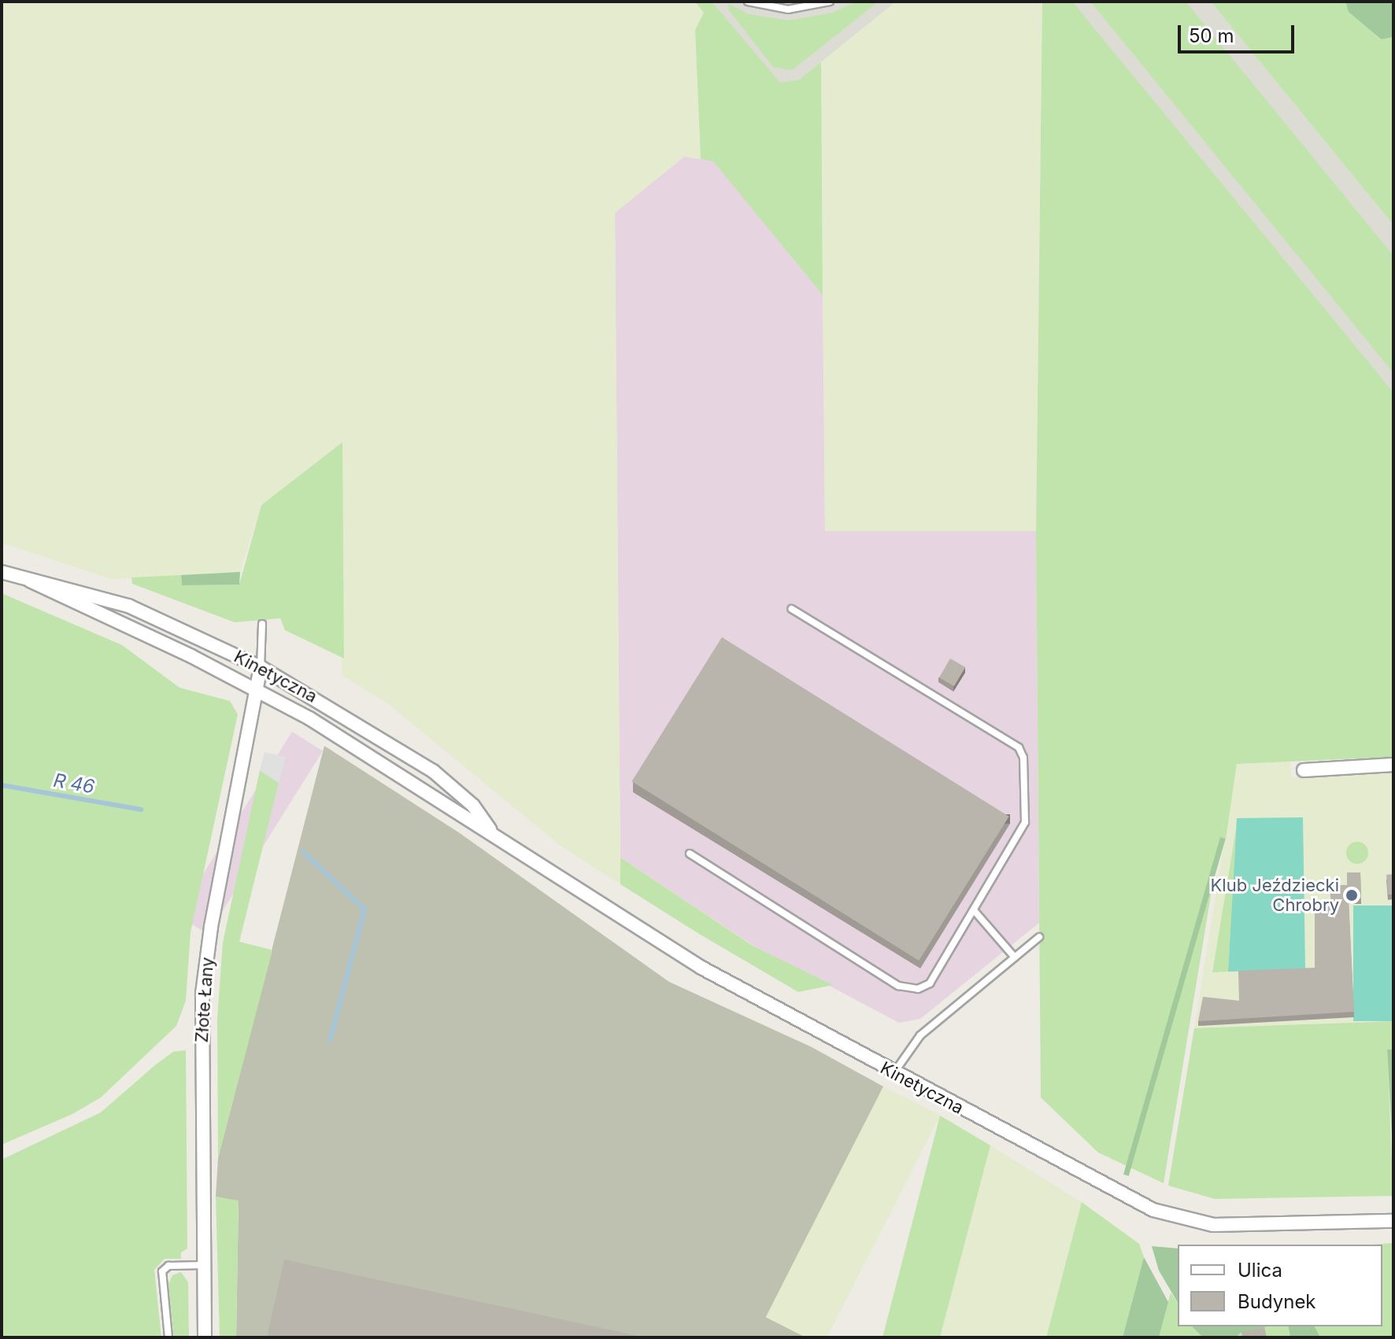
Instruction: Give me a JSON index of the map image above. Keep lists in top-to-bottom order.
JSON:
{
  "streets": {
    "street": ["Kinetyczna", "Złote Łany"]
  },
  "crossings": [
    ["Kinetyczna", "Złote Łany"]
  ],
  "water": ["R 46"],
  "places": ["Klub Jeździecki Chrobry"],
  "legend": ["Ulica", "Budynek"],
  "scale_bar": "50 m"
}
